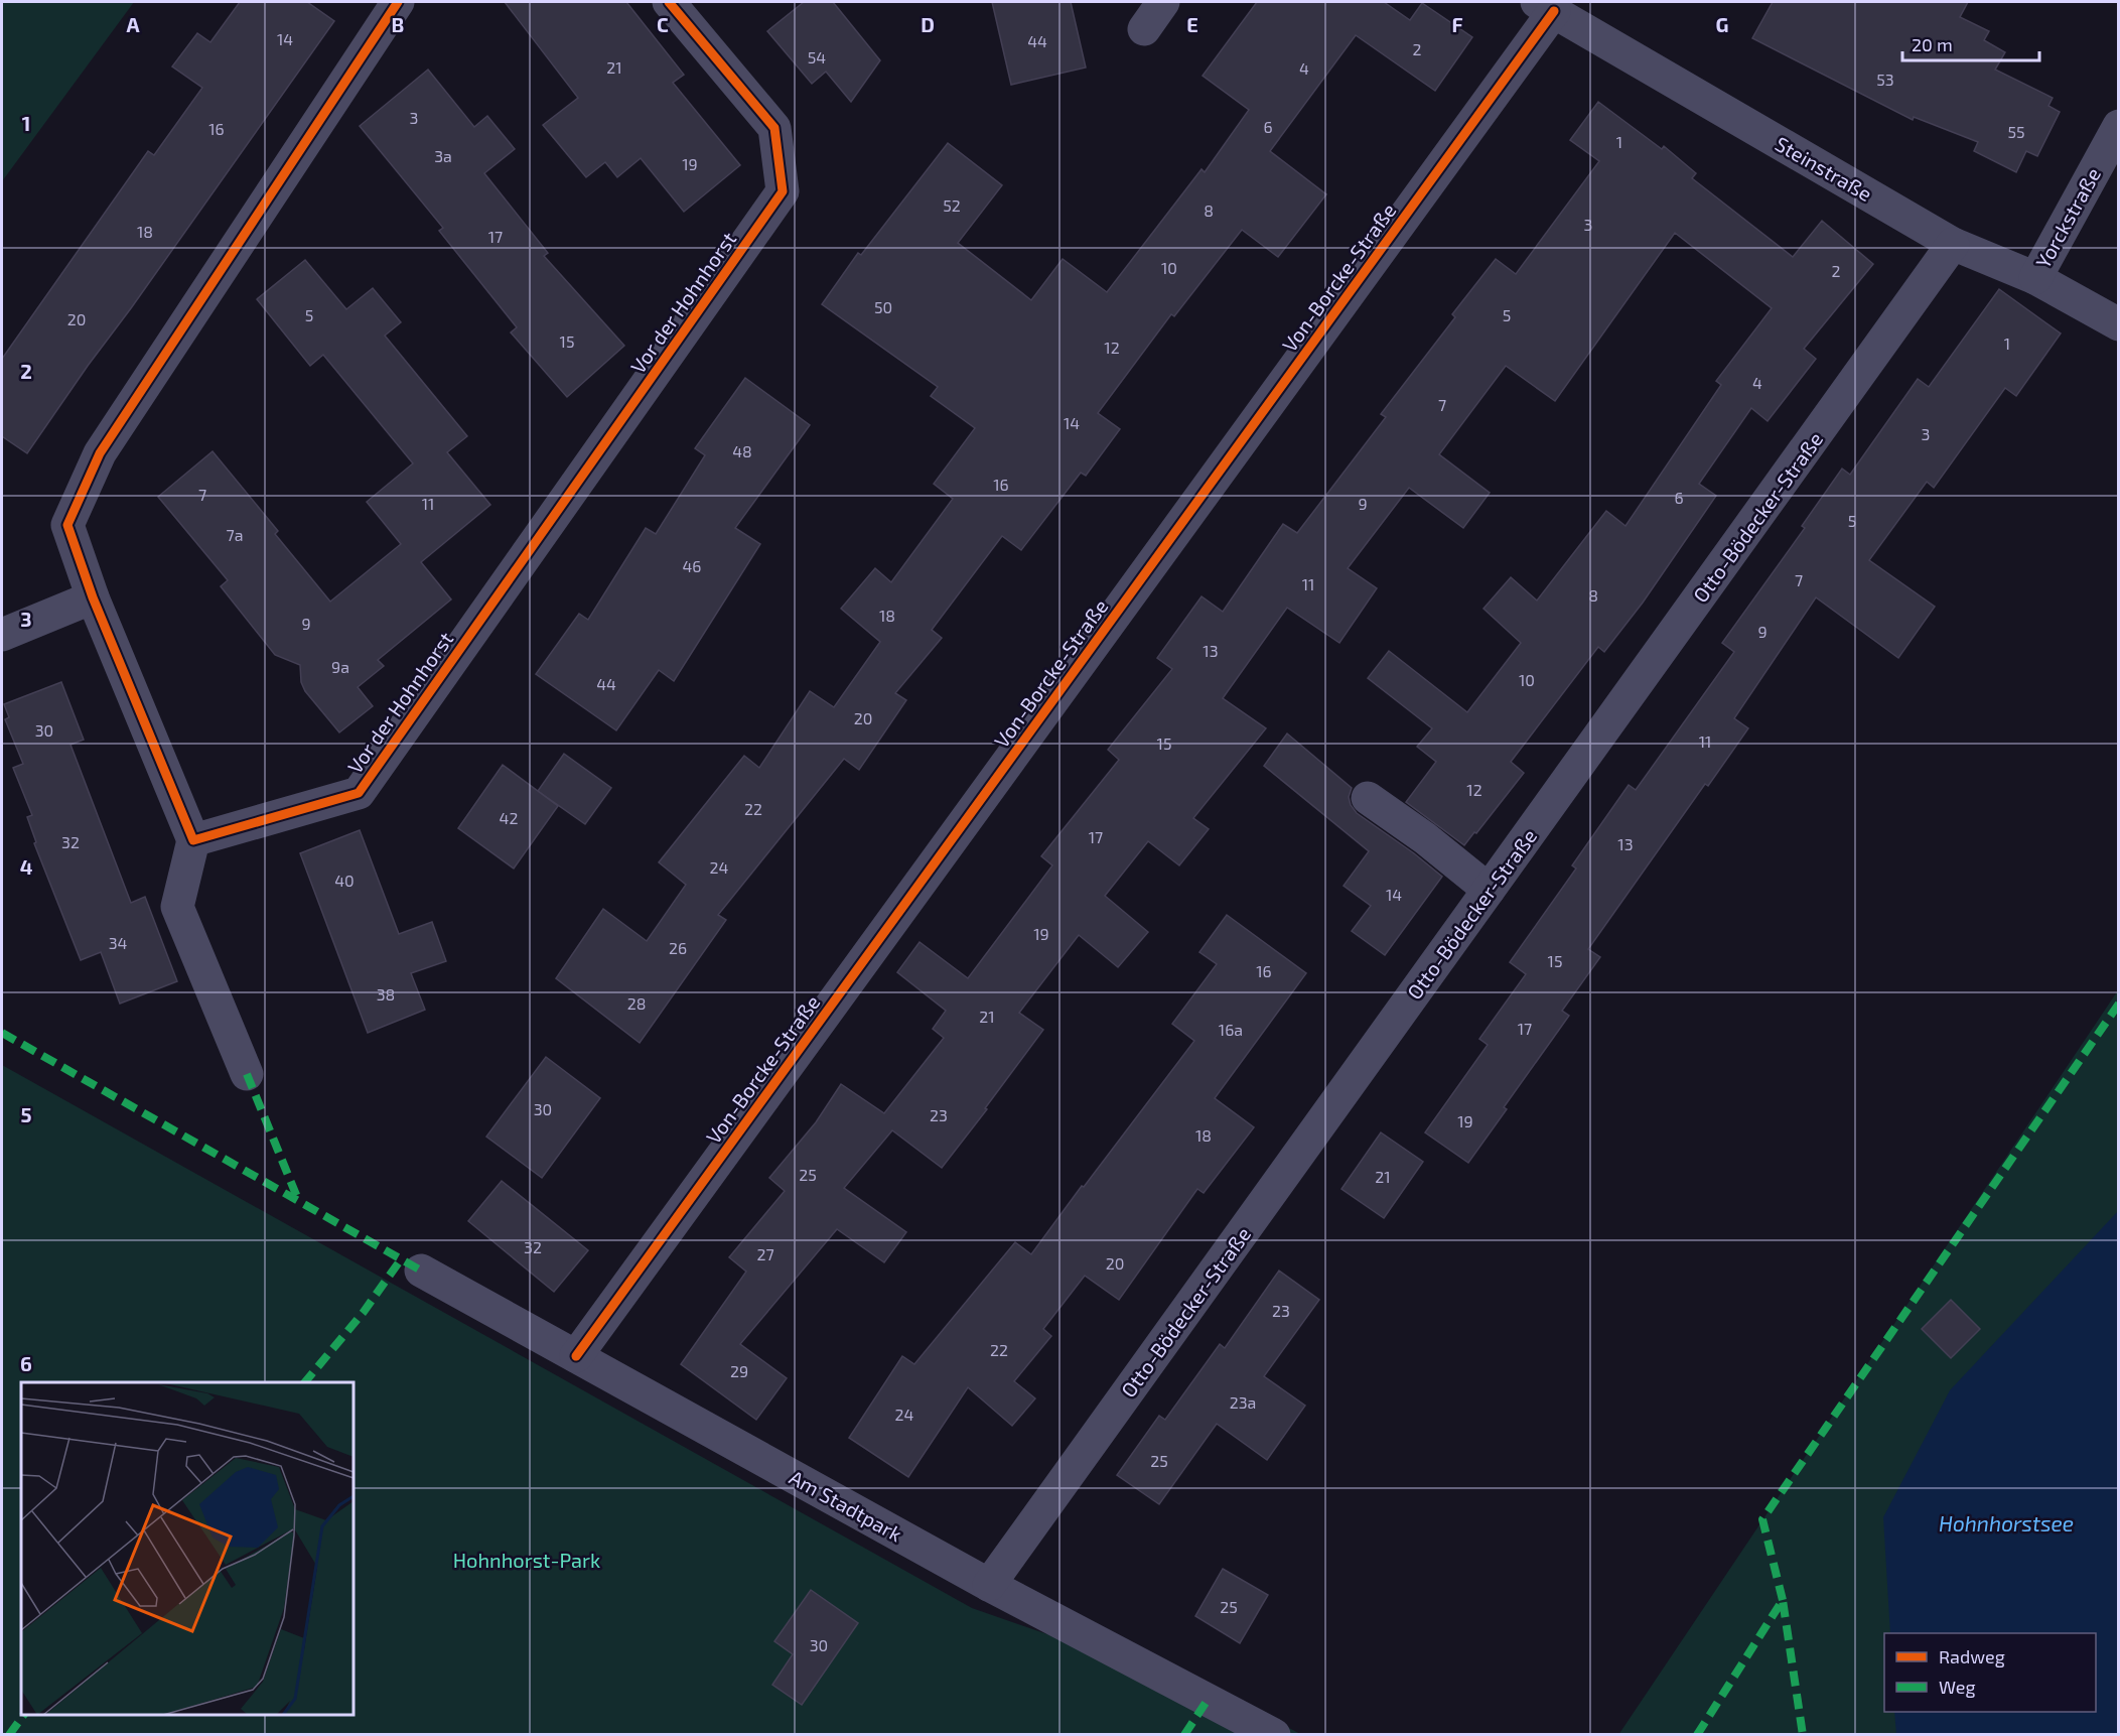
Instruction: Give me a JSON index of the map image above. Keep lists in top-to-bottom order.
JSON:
{
  "streets": {
    "street": [
      "Steinstraße",
      "Yorckstraße",
      "Von-Borcke-Straße",
      "Vor der Hohnhorst",
      "Otto-Bödecker-Straße",
      "Am Stadtpark"
    ]
  },
  "crossings": [
    ["Steinstraße", "Yorckstraße"],
    ["Steinstraße", "Von-Borcke-Straße"],
    ["Steinstraße", "Otto-Bödecker-Straße"],
    ["Von-Borcke-Straße", "Am Stadtpark"],
    ["Otto-Bödecker-Straße", "Am Stadtpark"]
  ],
  "water": ["Hohnhorstsee"],
  "parks": ["Hohnhorst-Park"],
  "house_numbers": [
    "14",
    "44",
    "2",
    "54",
    "21",
    "4",
    "53",
    "3",
    "6",
    "16",
    "55",
    "1",
    "3a",
    "19",
    "52",
    "8",
    "3",
    "18",
    "17",
    "10",
    "2",
    "50",
    "5",
    "5",
    "20",
    "15",
    "1",
    "12",
    "4",
    "7",
    "14",
    "3",
    "48",
    "16",
    "7",
    "6",
    "11",
    "9",
    "5",
    "7a",
    "46",
    "7",
    "11",
    "8",
    "18",
    "9",
    "9",
    "13",
    "9a",
    "10",
    "44",
    "20",
    "30",
    "11",
    "15",
    "12",
    "22",
    "42",
    "17",
    "32",
    "13",
    "24",
    "40",
    "14",
    "19",
    "34",
    "26",
    "15",
    "16",
    "38",
    "28",
    "21",
    "17",
    "16a",
    "30",
    "23",
    "19",
    "18",
    "25",
    "21",
    "32",
    "27",
    "20",
    "23",
    "22",
    "29",
    "23a",
    "24",
    "25",
    "25",
    "30"
  ],
  "legend": ["Radweg", "Weg"],
  "scale_bar": "20 m",
  "grid": {
    "columns": [
      "A",
      "B",
      "C",
      "D",
      "E",
      "F",
      "G"
    ],
    "rows": [
      "1",
      "2",
      "3",
      "4",
      "5",
      "6"
    ]
  }
}
